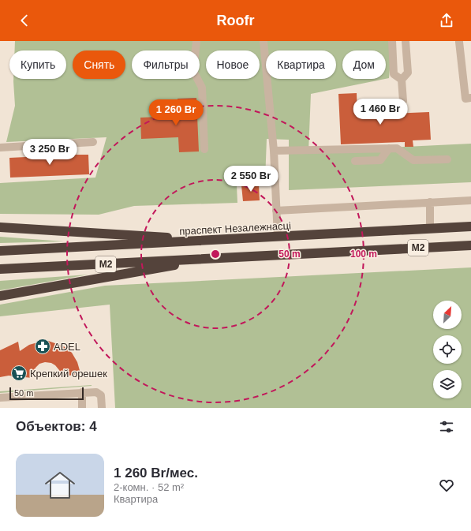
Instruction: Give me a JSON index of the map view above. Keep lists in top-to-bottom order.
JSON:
{
  "streets": {
    "highway": ["праспект Незалежнасці", "М2"]
  },
  "places": {
    "pharmacy": ["ADEL"],
    "supermarket": ["Крепкий орешек"]
  },
  "scale_bar": "50 m",
  "north": "top right",
  "page": {
    "header": "Roofr",
    "chip": [
      "Купить",
      "Снять",
      "Фильтры",
      "Новое",
      "Квартира",
      "Дом"
    ],
    "price": [
      "1 460 Br",
      "1 260 Br",
      "3 250 Br",
      "2 550 Br"
    ],
    "scale": "50 m",
    "heading": "Объектов: 4",
    "list": [
      {
        "name": "1 260 Br/мес.",
        "note": "2-комн. · 52 m² · Квартира"
      }
    ]
  },
  "rings": ["50 m", "100 m"]
}
